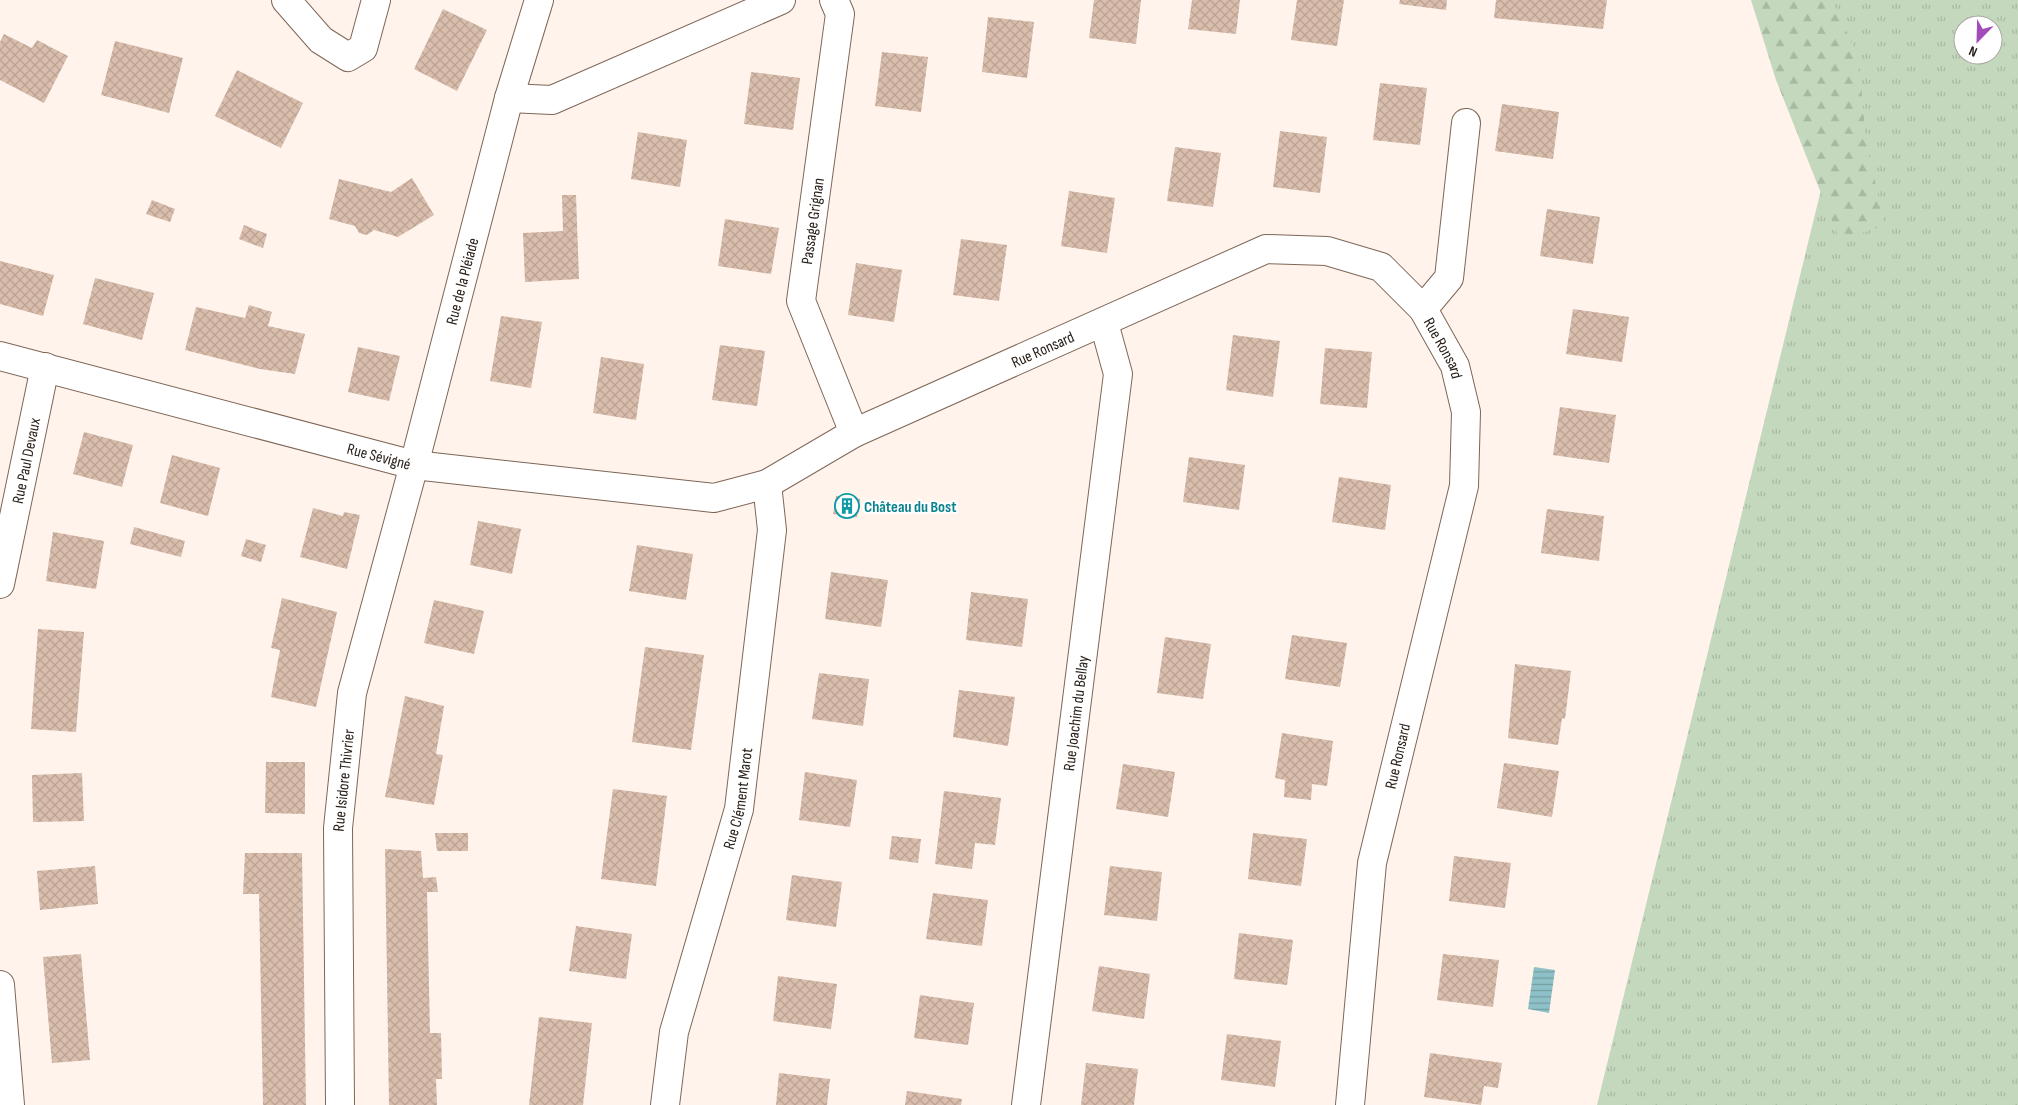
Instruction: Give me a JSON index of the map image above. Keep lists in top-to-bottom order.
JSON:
{
  "streets": {
    "street": [
      "Passage Grignan",
      "Rue de la Pléiade",
      "Rue Ronsard",
      "Rue Sévigné",
      "Rue Paul Devaux",
      "Rue Joachim du Bellay",
      "Rue Isidore Thivrier",
      "Rue Clément Marot"
    ]
  },
  "crossings": [
    ["Passage Grignan", "Rue Ronsard"],
    ["Rue de la Pléiade", "Rue Sévigné"],
    ["Rue de la Pléiade", "Rue Isidore Thivrier"],
    ["Rue Ronsard", "Rue Sévigné"],
    ["Rue Ronsard", "Rue Joachim du Bellay"],
    ["Rue Ronsard", "Rue Clément Marot"],
    ["Rue Sévigné", "Rue Paul Devaux"],
    ["Rue Sévigné", "Rue Isidore Thivrier"],
    ["Rue Sévigné", "Rue Clément Marot"]
  ],
  "places": {
    "building": ["Château du Bost"]
  },
  "north": "bottom left"
}
